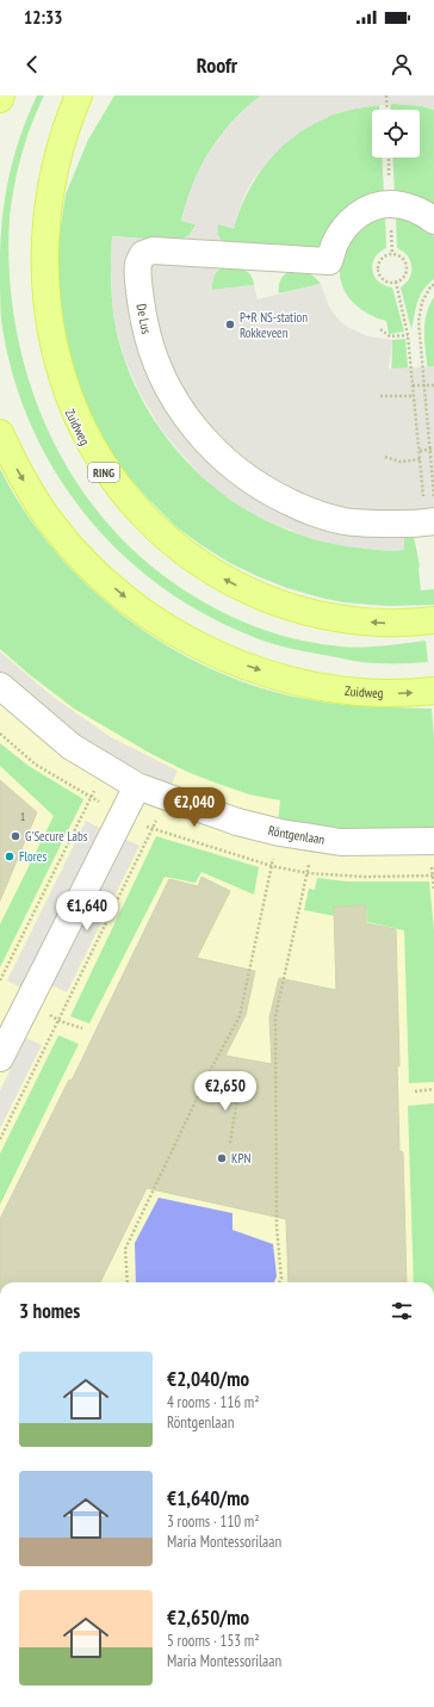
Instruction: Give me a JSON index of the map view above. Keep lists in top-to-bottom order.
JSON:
{
  "streets": {
    "main road": ["Zuidweg", "RING"],
    "street": ["De Lus", "Röntgenlaan"]
  },
  "places": [
    "P+R NS-station Rokkeveen",
    "G'Secure Labs",
    "Flores",
    "KPN"
  ],
  "house_numbers": ["1"],
  "page": {
    "status": "12:33",
    "header": "Roofr",
    "price": ["€2,040", "€1,640", "€2,650"],
    "heading": "3 homes",
    "list": [
      {
        "name": "€2,040/mo",
        "note": "4 rooms · 116 m² · Röntgenlaan"
      },
      {
        "name": "€1,640/mo",
        "note": "3 rooms · 110 m² · Maria Montessorilaan"
      },
      {
        "name": "€2,650/mo",
        "note": "5 rooms · 153 m² · Maria Montessorilaan"
      }
    ]
  }
}
